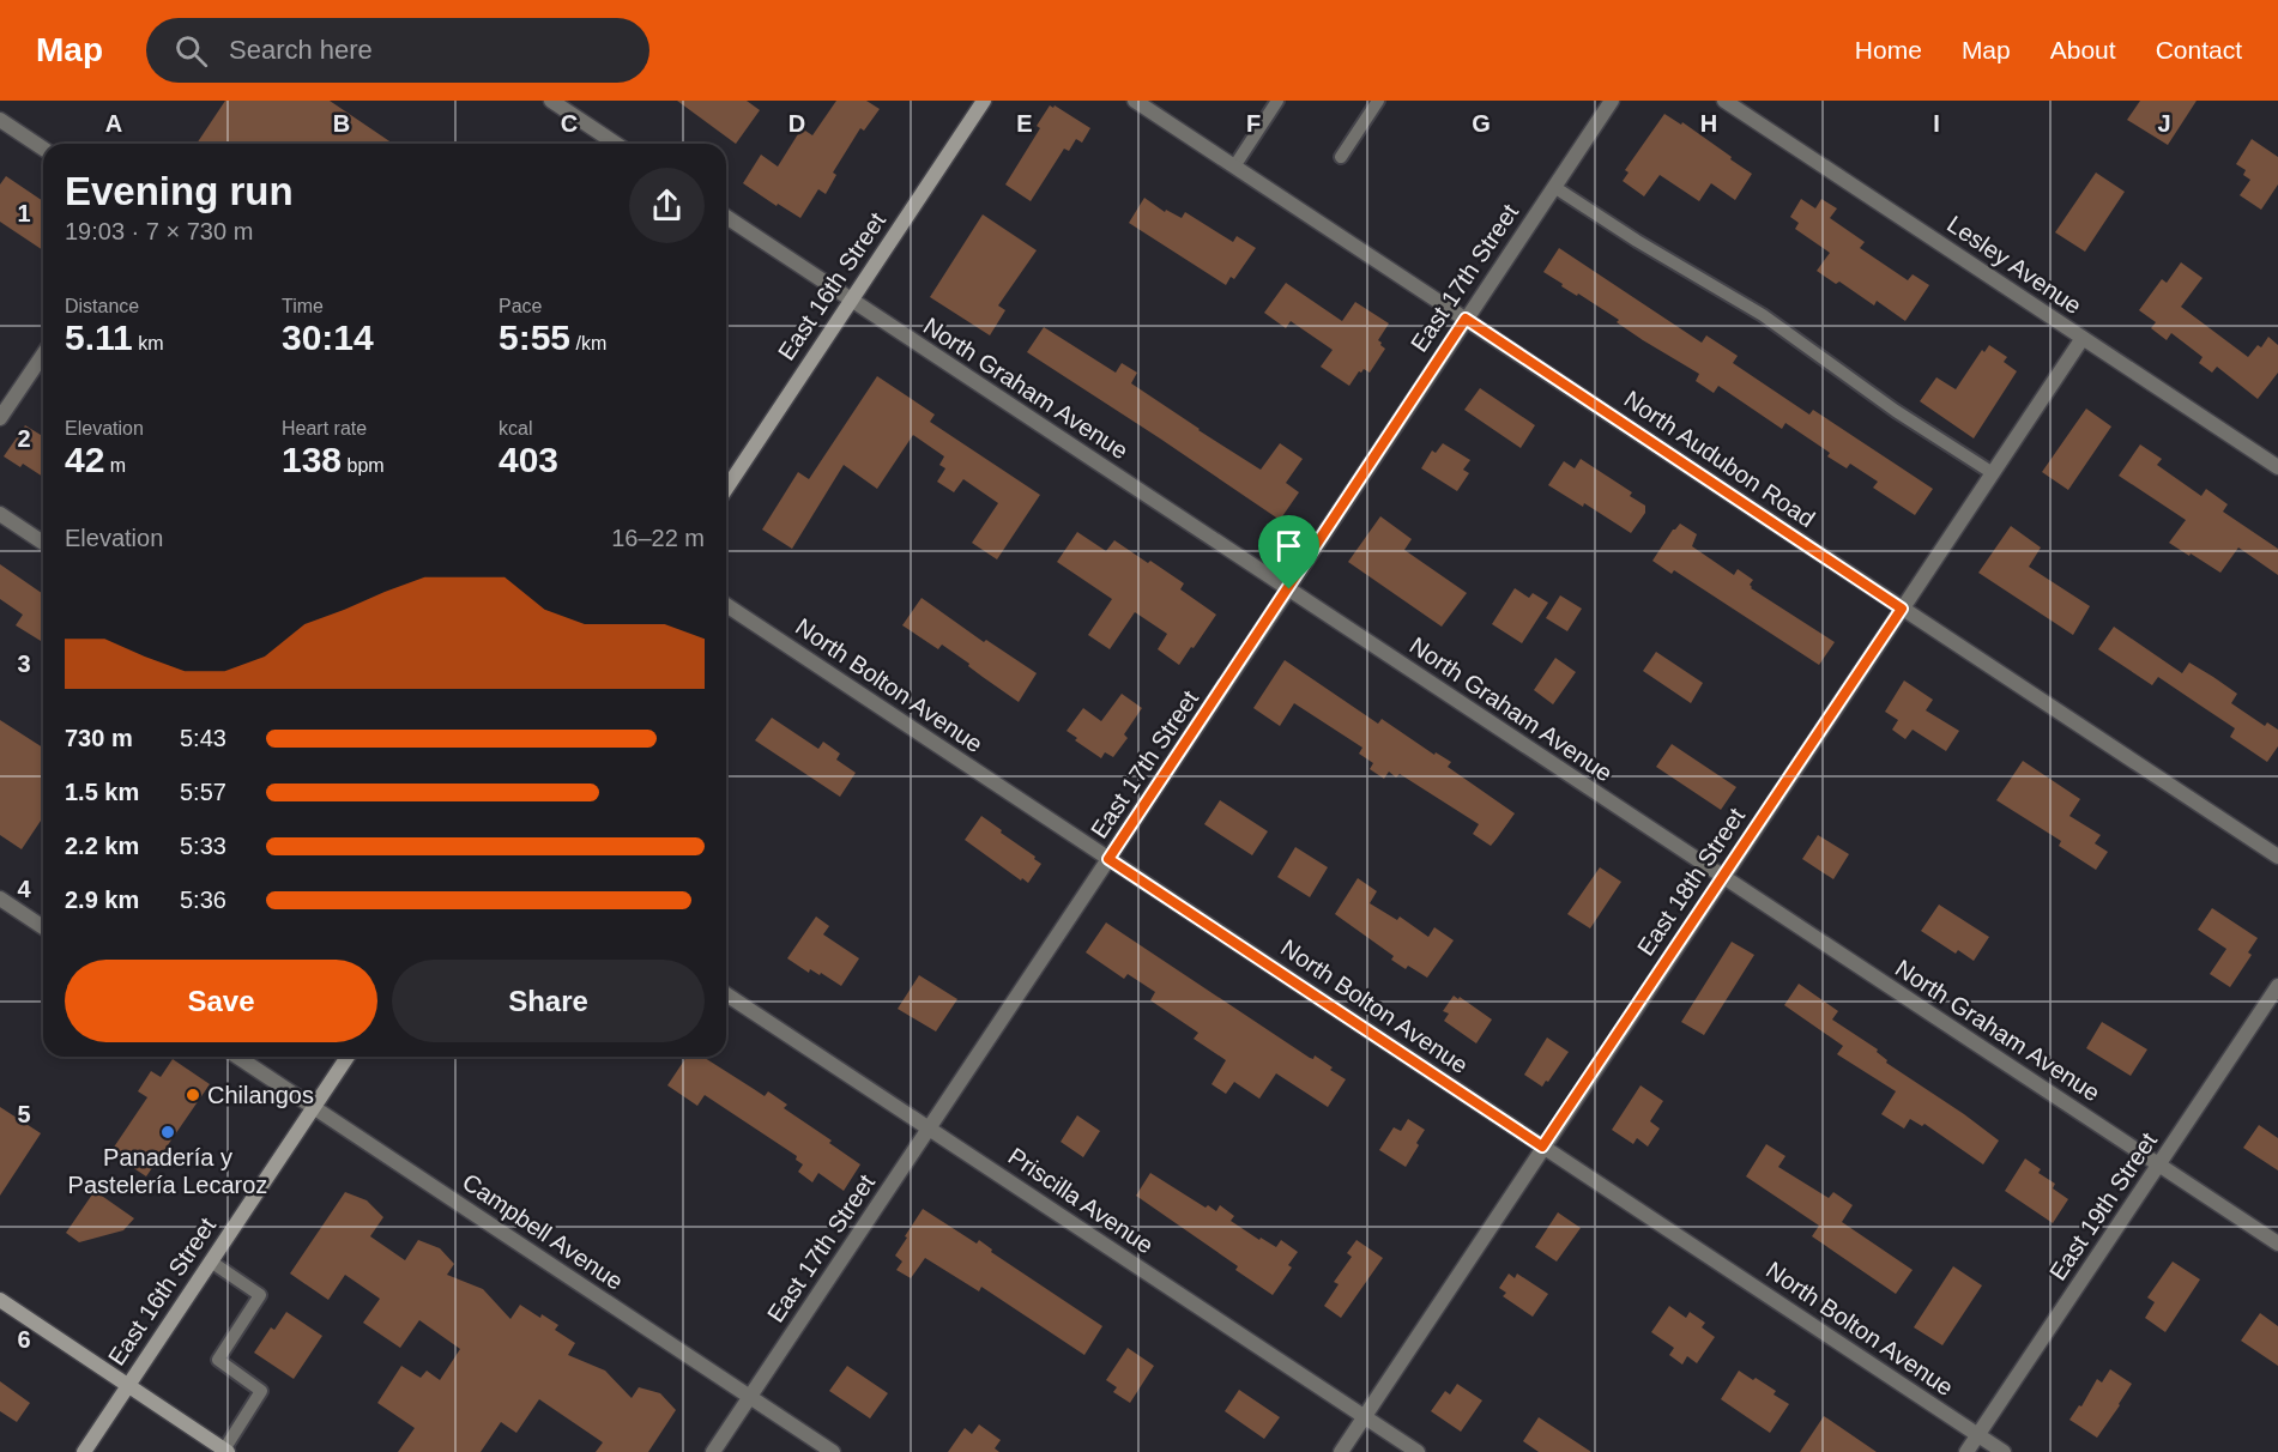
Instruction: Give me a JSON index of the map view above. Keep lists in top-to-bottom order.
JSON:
{
  "streets": {
    "main road": ["East 16th Street"],
    "street": [
      "Lesley Avenue",
      "East 17th Street",
      "North Graham Avenue",
      "North Audubon Road",
      "North Bolton Avenue",
      "East 18th Street",
      "Priscilla Avenue",
      "East 19th Street",
      "Campbell Avenue"
    ]
  },
  "crossings": [
    ["Lesley Avenue", "East 18th Street"],
    ["East 17th Street", "North Graham Avenue"],
    ["East 17th Street", "North Audubon Road"],
    ["East 17th Street", "North Bolton Avenue"],
    ["East 17th Street", "Priscilla Avenue"],
    ["East 17th Street", "Campbell Avenue"],
    ["East 16th Street", "North Graham Avenue"],
    ["East 16th Street", "Campbell Avenue"],
    ["North Graham Avenue", "East 18th Street"],
    ["North Graham Avenue", "East 19th Street"],
    ["North Audubon Road", "East 18th Street"],
    ["North Bolton Avenue", "East 18th Street"],
    ["North Bolton Avenue", "East 19th Street"],
    ["East 18th Street", "Priscilla Avenue"]
  ],
  "places": ["Chilangos", "Panadería y Pastelería Lecaroz"],
  "page": {
    "header": "Map",
    "search": "Search here",
    "nav": [
      "Home",
      "Map",
      "About",
      "Contact"
    ],
    "heading": ["Evening run", "19:03 · 7 × 730 m"],
    "stats": [
      ["Distance", "5.11 km"],
      ["Time", "30:14"],
      ["Pace", "5:55 /km"],
      ["Elevation", "42 m"],
      ["Heart rate", "138 bpm"],
      ["kcal", "403"]
    ],
    "chart": ["Elevation", "16–22 m"],
    "list": [
      {
        "name": "730 m",
        "note": "5:43"
      },
      {
        "name": "1.5 km",
        "note": "5:57"
      },
      {
        "name": "2.2 km",
        "note": "5:33"
      },
      {
        "name": "2.9 km",
        "note": "5:36"
      }
    ],
    "buttons": ["Save", "Share"]
  },
  "grid": {
    "columns": [
      "A",
      "B",
      "C",
      "D",
      "E",
      "F",
      "G",
      "H",
      "I",
      "J"
    ],
    "rows": [
      "1",
      "2",
      "3",
      "4",
      "5",
      "6"
    ]
  }
}
